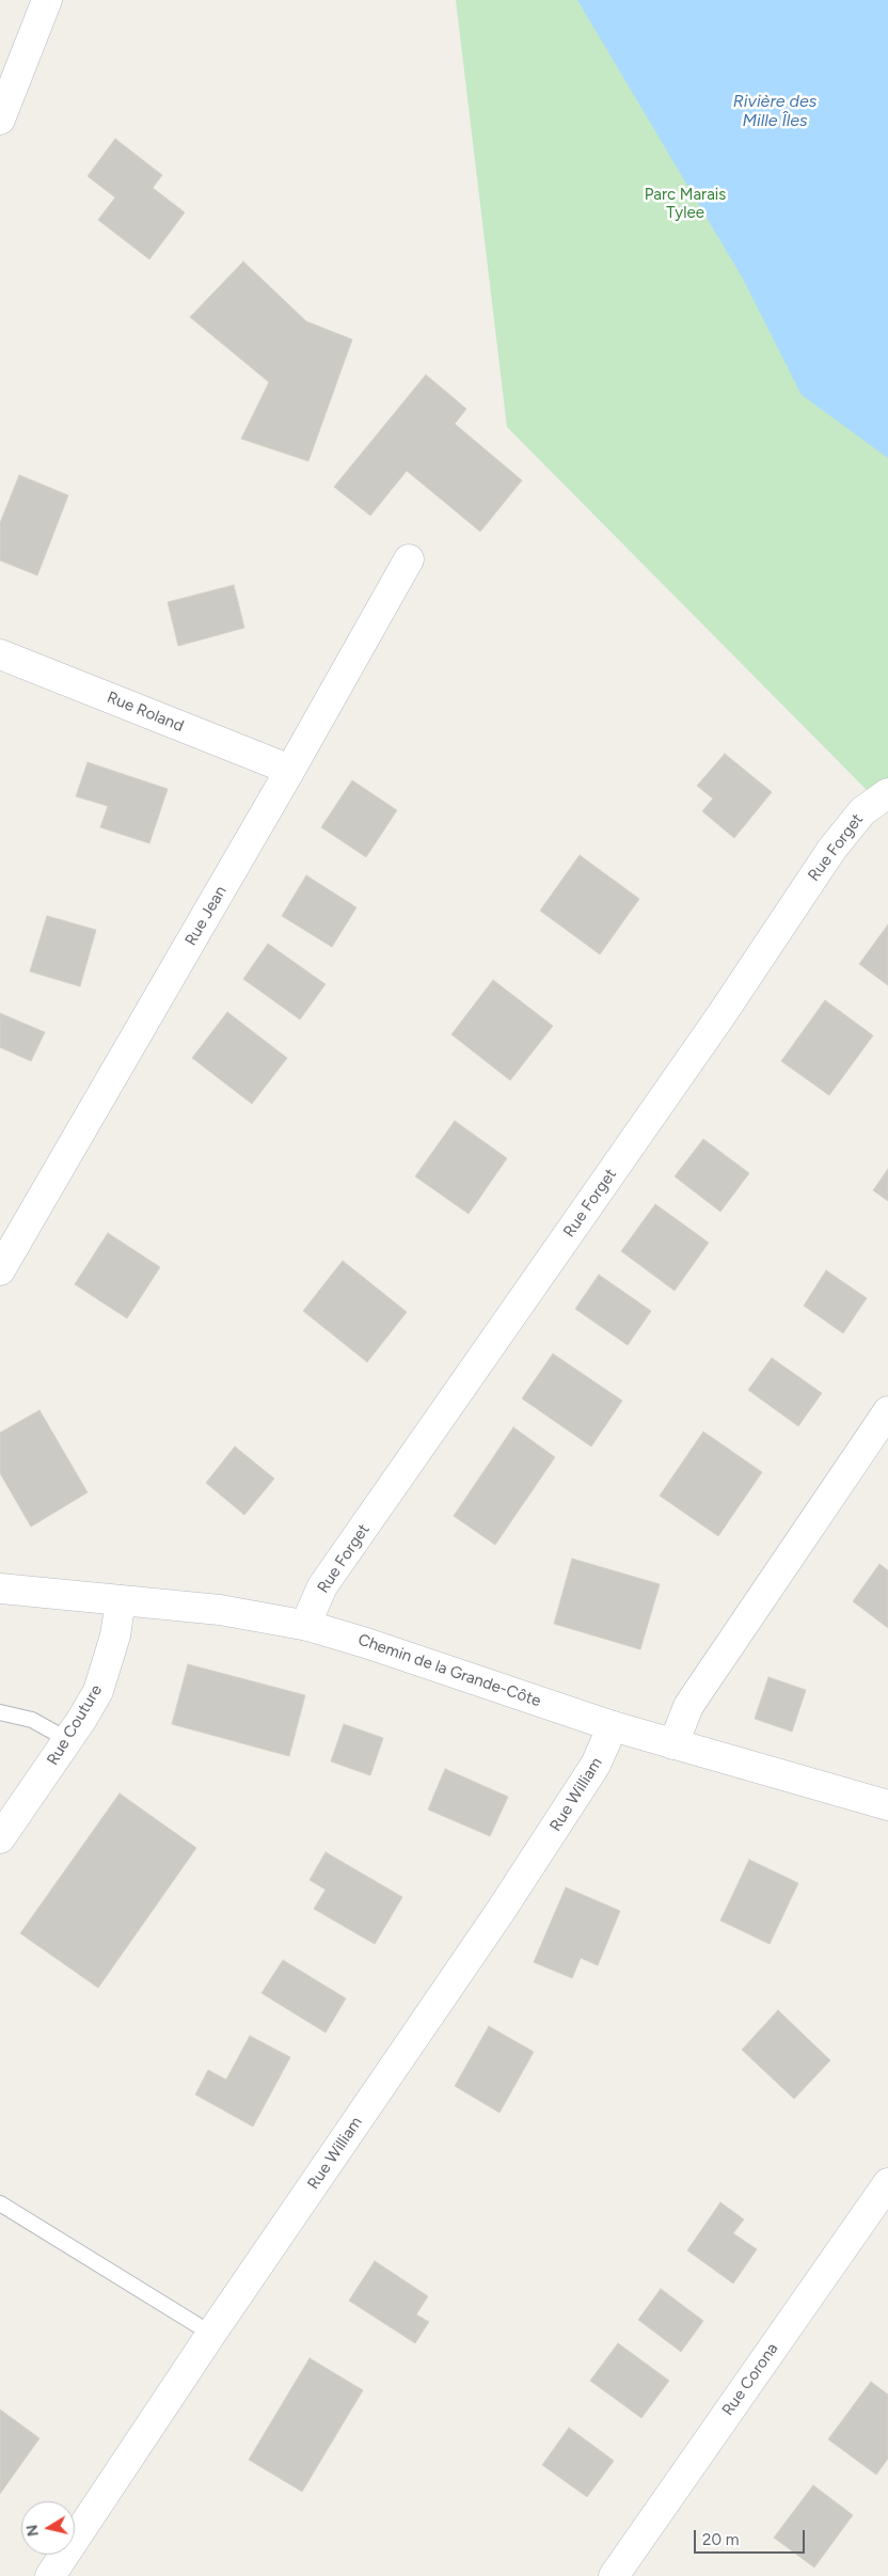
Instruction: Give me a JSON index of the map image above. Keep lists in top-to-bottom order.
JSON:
{
  "streets": {
    "street": [
      "Rue Roland",
      "Rue Forget",
      "Rue Jean",
      "Chemin de la Grande-Côte",
      "Rue Couture",
      "Rue William",
      "Rue Corona"
    ]
  },
  "crossings": [
    ["Rue Roland", "Rue Jean"],
    ["Rue Forget", "Chemin de la Grande-Côte"],
    ["Chemin de la Grande-Côte", "Rue Couture"],
    ["Chemin de la Grande-Côte", "Rue William"]
  ],
  "water": ["Rivière des Mille Îles"],
  "parks": ["Parc Marais Tylee"],
  "scale_bar": "20 m",
  "north": "left"
}
